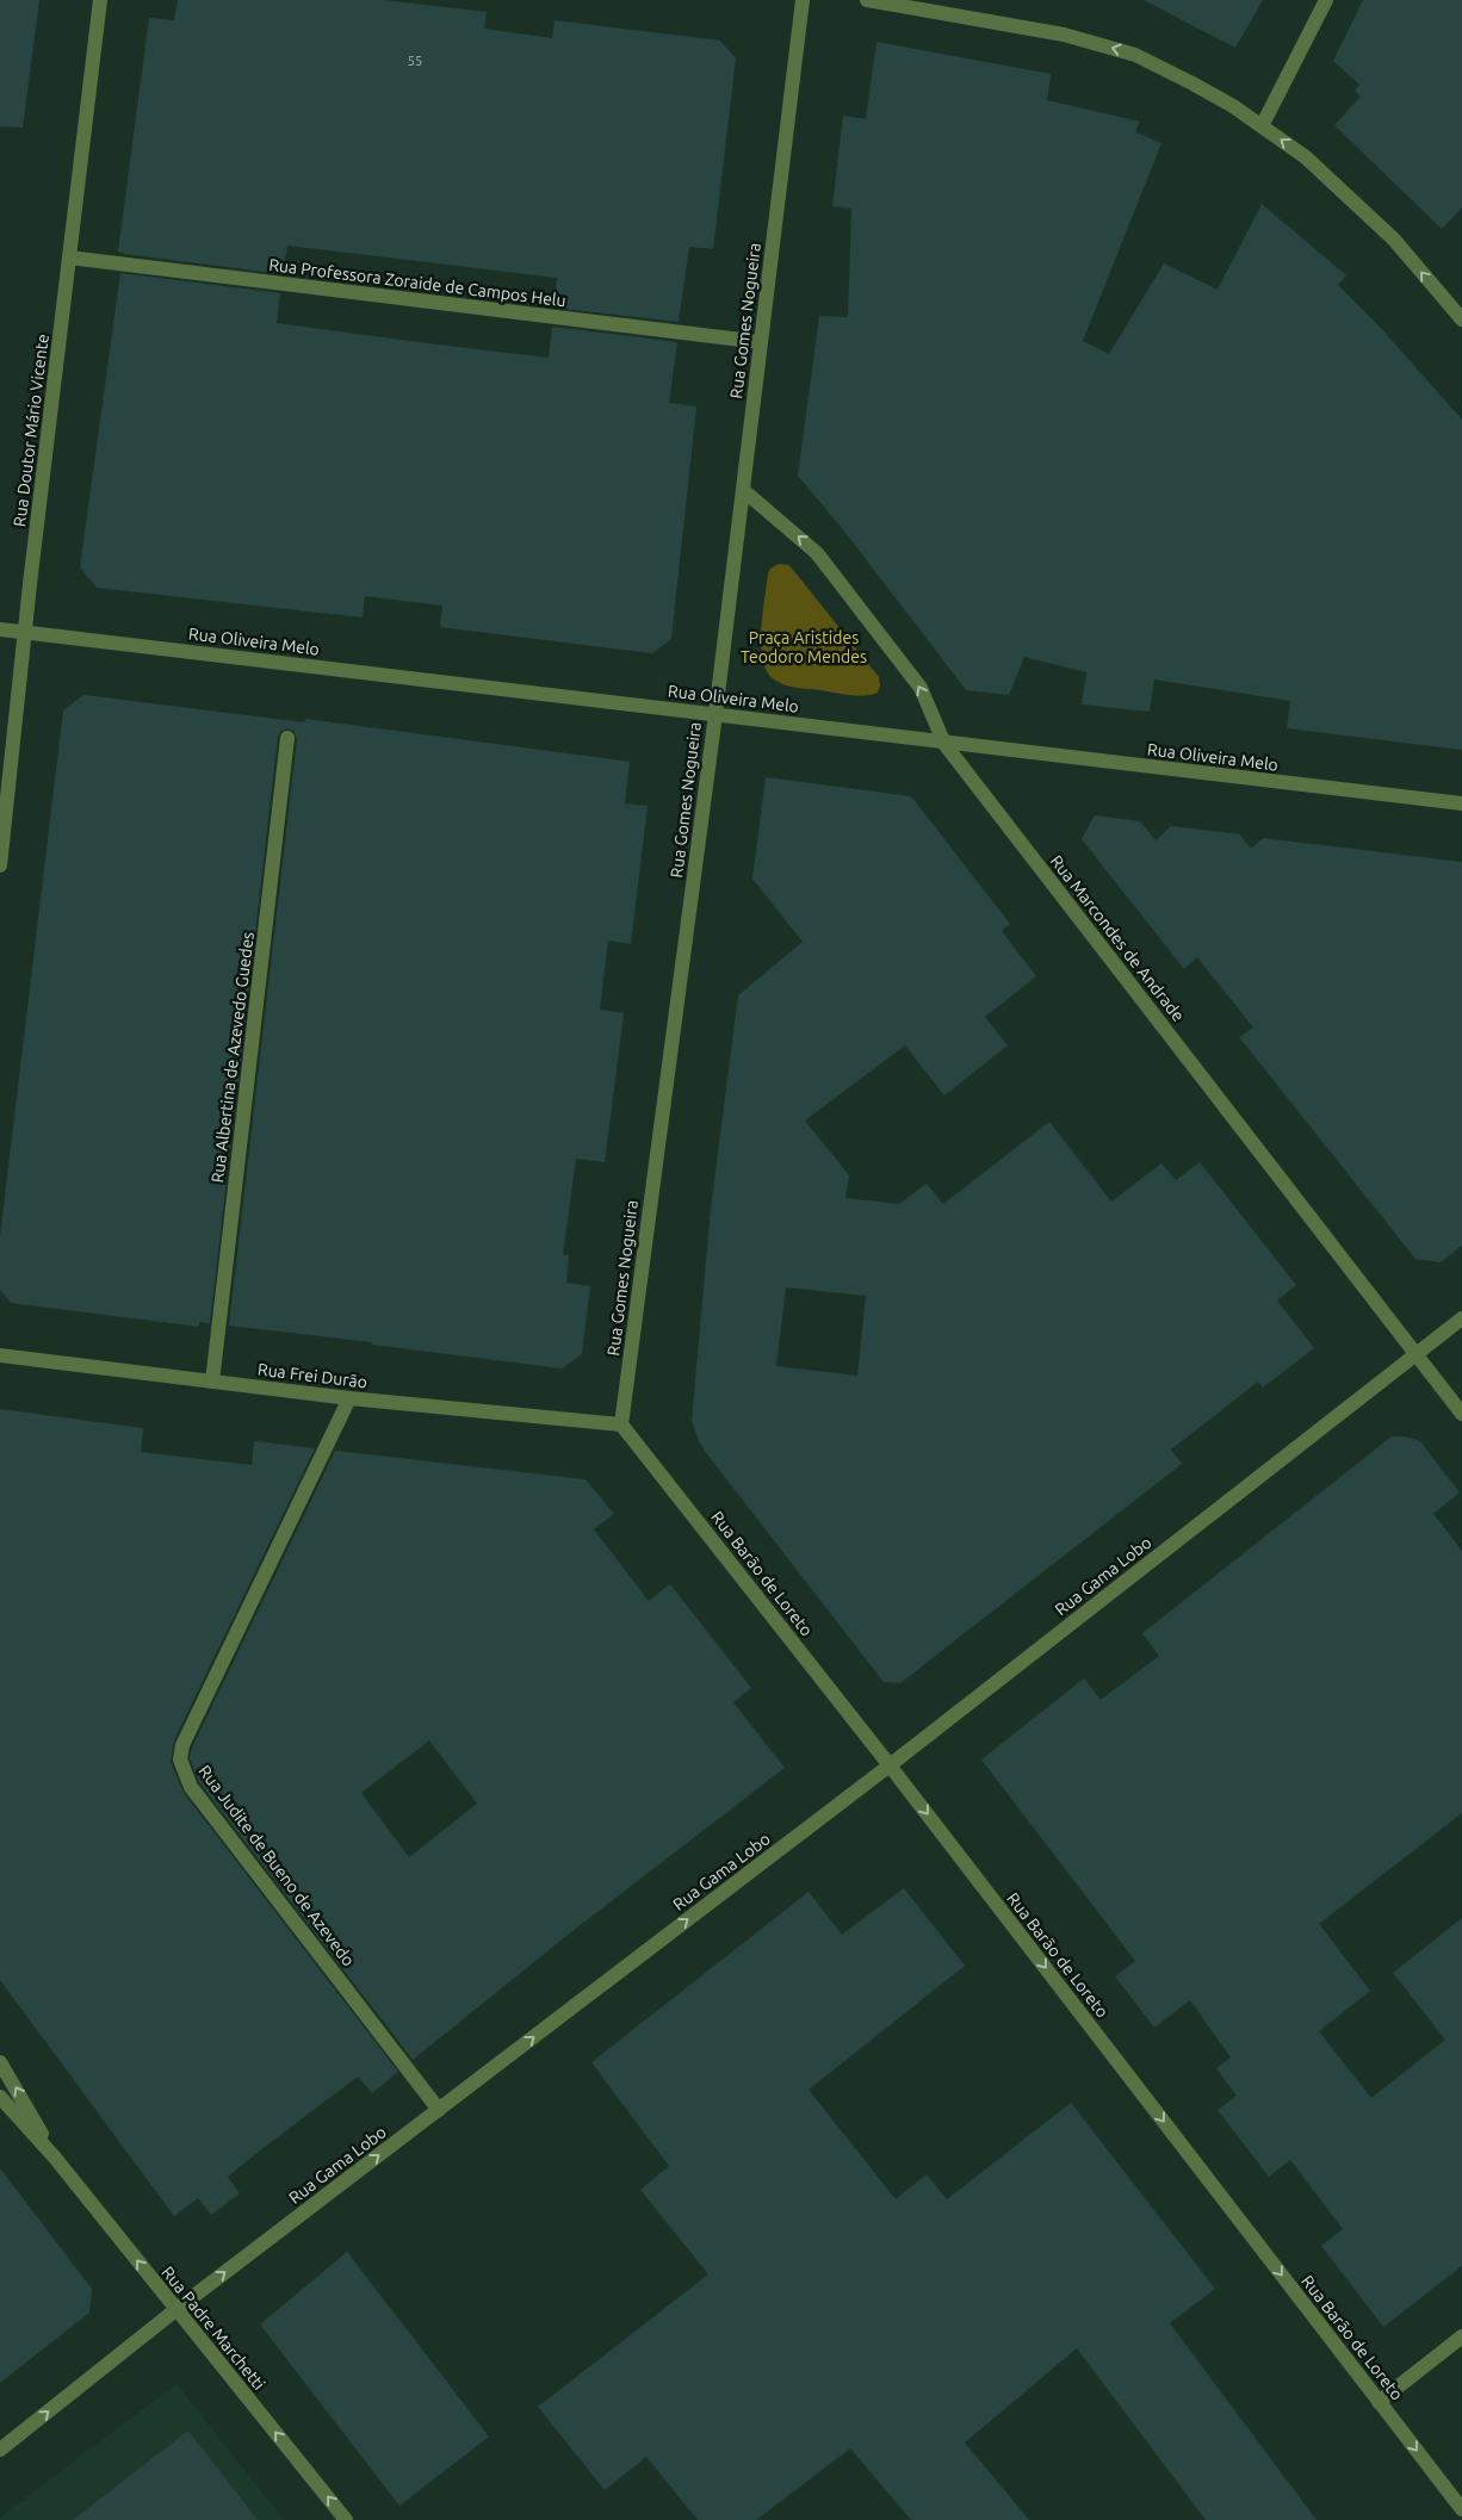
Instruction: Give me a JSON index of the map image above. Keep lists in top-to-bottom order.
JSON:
{
  "streets": {
    "street": [
      "Rua Professora Zoraide de Campos Helu",
      "Rua Gomes Nogueira",
      "Rua Doutor Mário Vicente",
      "Rua Oliveira Melo",
      "Rua Marcondes de Andrade",
      "Rua Albertina de Azevedo Guedes",
      "Rua Frei Durão",
      "Rua Barão de Loreto",
      "Rua Gama Lobo",
      "Rua Judite de Bueno de Azevedo",
      "Rua Padre Marchetti"
    ]
  },
  "crossings": [
    ["Rua Professora Zoraide de Campos Helu", "Rua Gomes Nogueira"],
    ["Rua Professora Zoraide de Campos Helu", "Rua Doutor Mário Vicente"],
    ["Rua Gomes Nogueira", "Rua Oliveira Melo"],
    ["Rua Gomes Nogueira", "Rua Marcondes de Andrade"],
    ["Rua Gomes Nogueira", "Rua Frei Durão"],
    ["Rua Gomes Nogueira", "Rua Barão de Loreto"],
    ["Rua Doutor Mário Vicente", "Rua Oliveira Melo"],
    ["Rua Oliveira Melo", "Rua Marcondes de Andrade"],
    ["Rua Marcondes de Andrade", "Rua Gama Lobo"],
    ["Rua Albertina de Azevedo Guedes", "Rua Frei Durão"],
    ["Rua Frei Durão", "Rua Barão de Loreto"],
    ["Rua Frei Durão", "Rua Judite de Bueno de Azevedo"],
    ["Rua Barão de Loreto", "Rua Gama Lobo"],
    ["Rua Gama Lobo", "Rua Judite de Bueno de Azevedo"],
    ["Rua Gama Lobo", "Rua Padre Marchetti"]
  ],
  "one_way": ["Rua Barão de Loreto", "Rua Gama Lobo", "Rua Padre Marchetti"],
  "parks": ["Praça Aristides Teodoro Mendes"],
  "house_numbers": ["55"]
}
